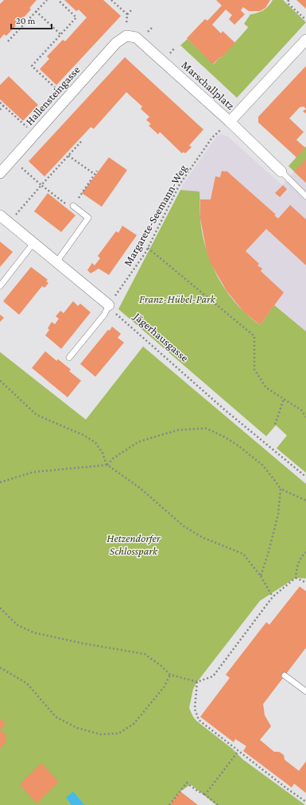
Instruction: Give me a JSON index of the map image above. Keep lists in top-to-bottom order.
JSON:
{
  "streets": {
    "street": ["Marschallplatz", "Hallensteingasse"],
    "path": ["Margarete-Seemann-Weg", "Jägerhausgasse"]
  },
  "crossings": [
    ["Marschallplatz", "Hallensteingasse"],
    ["Marschallplatz", "Margarete-Seemann-Weg"],
    ["Margarete-Seemann-Weg", "Jägerhausgasse"]
  ],
  "parks": ["Franz-Hübel-Park", "Hetzendorfer Schlosspark"],
  "scale_bar": "20 m"
}
